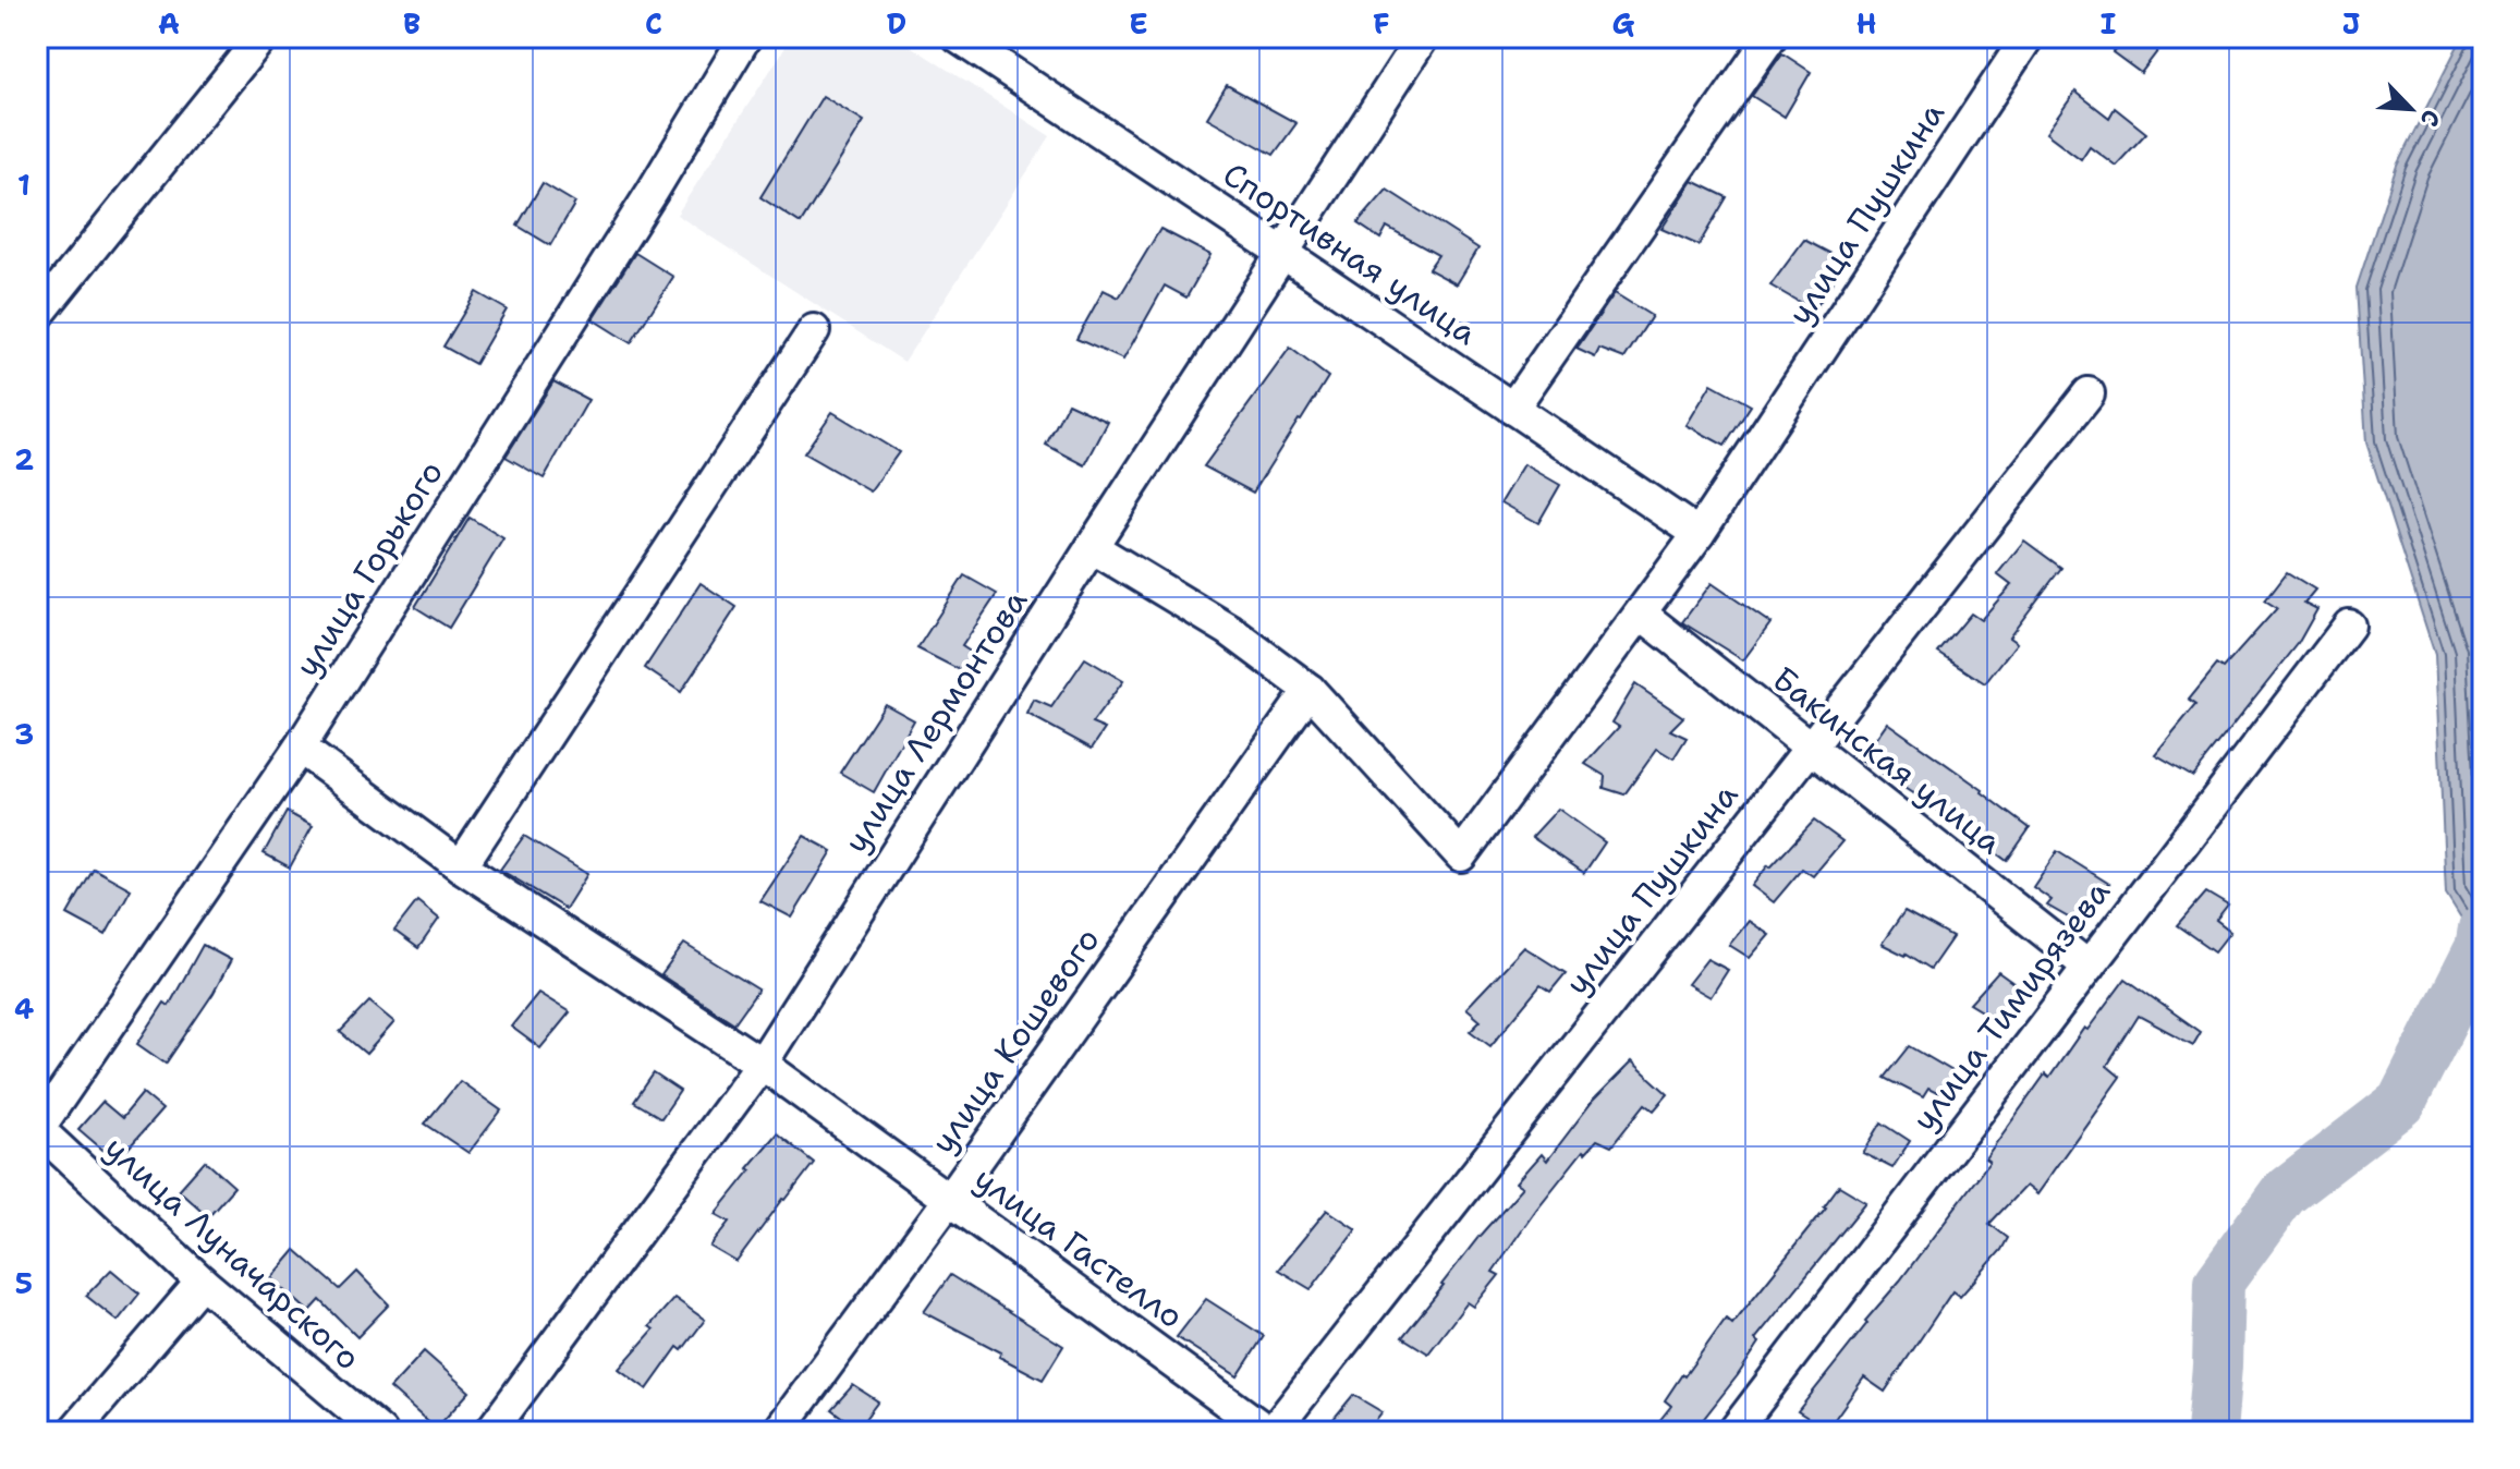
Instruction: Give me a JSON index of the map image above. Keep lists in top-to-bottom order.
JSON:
{
  "streets": {
    "street": [
      "улица Пушкина",
      "Спортивная улица",
      "улица Горького",
      "улица Лермонтова",
      "Бакинская улица",
      "улица Тимирязева",
      "улица Кошевого",
      "улица Гастелло",
      "улица Луначарского"
    ]
  },
  "crossings": [
    ["улица Пушкина", "Спортивная улица"],
    ["улица Пушкина", "Бакинская улица"],
    ["улица Пушкина", "улица Кошевого"],
    ["улица Пушкина", "улица Гастелло"],
    ["Спортивная улица", "улица Лермонтова"],
    ["улица Горького", "улица Гастелло"],
    ["улица Горького", "улица Луначарского"],
    ["улица Лермонтова", "улица Гастелло"],
    ["Бакинская улица", "улица Тимирязева"],
    ["улица Кошевого", "улица Гастелло"]
  ],
  "north": "bottom right",
  "grid": {
    "columns": [
      "A",
      "B",
      "C",
      "D",
      "E",
      "F",
      "G",
      "H",
      "I",
      "J"
    ],
    "rows": [
      "1",
      "2",
      "3",
      "4",
      "5"
    ]
  }
}
